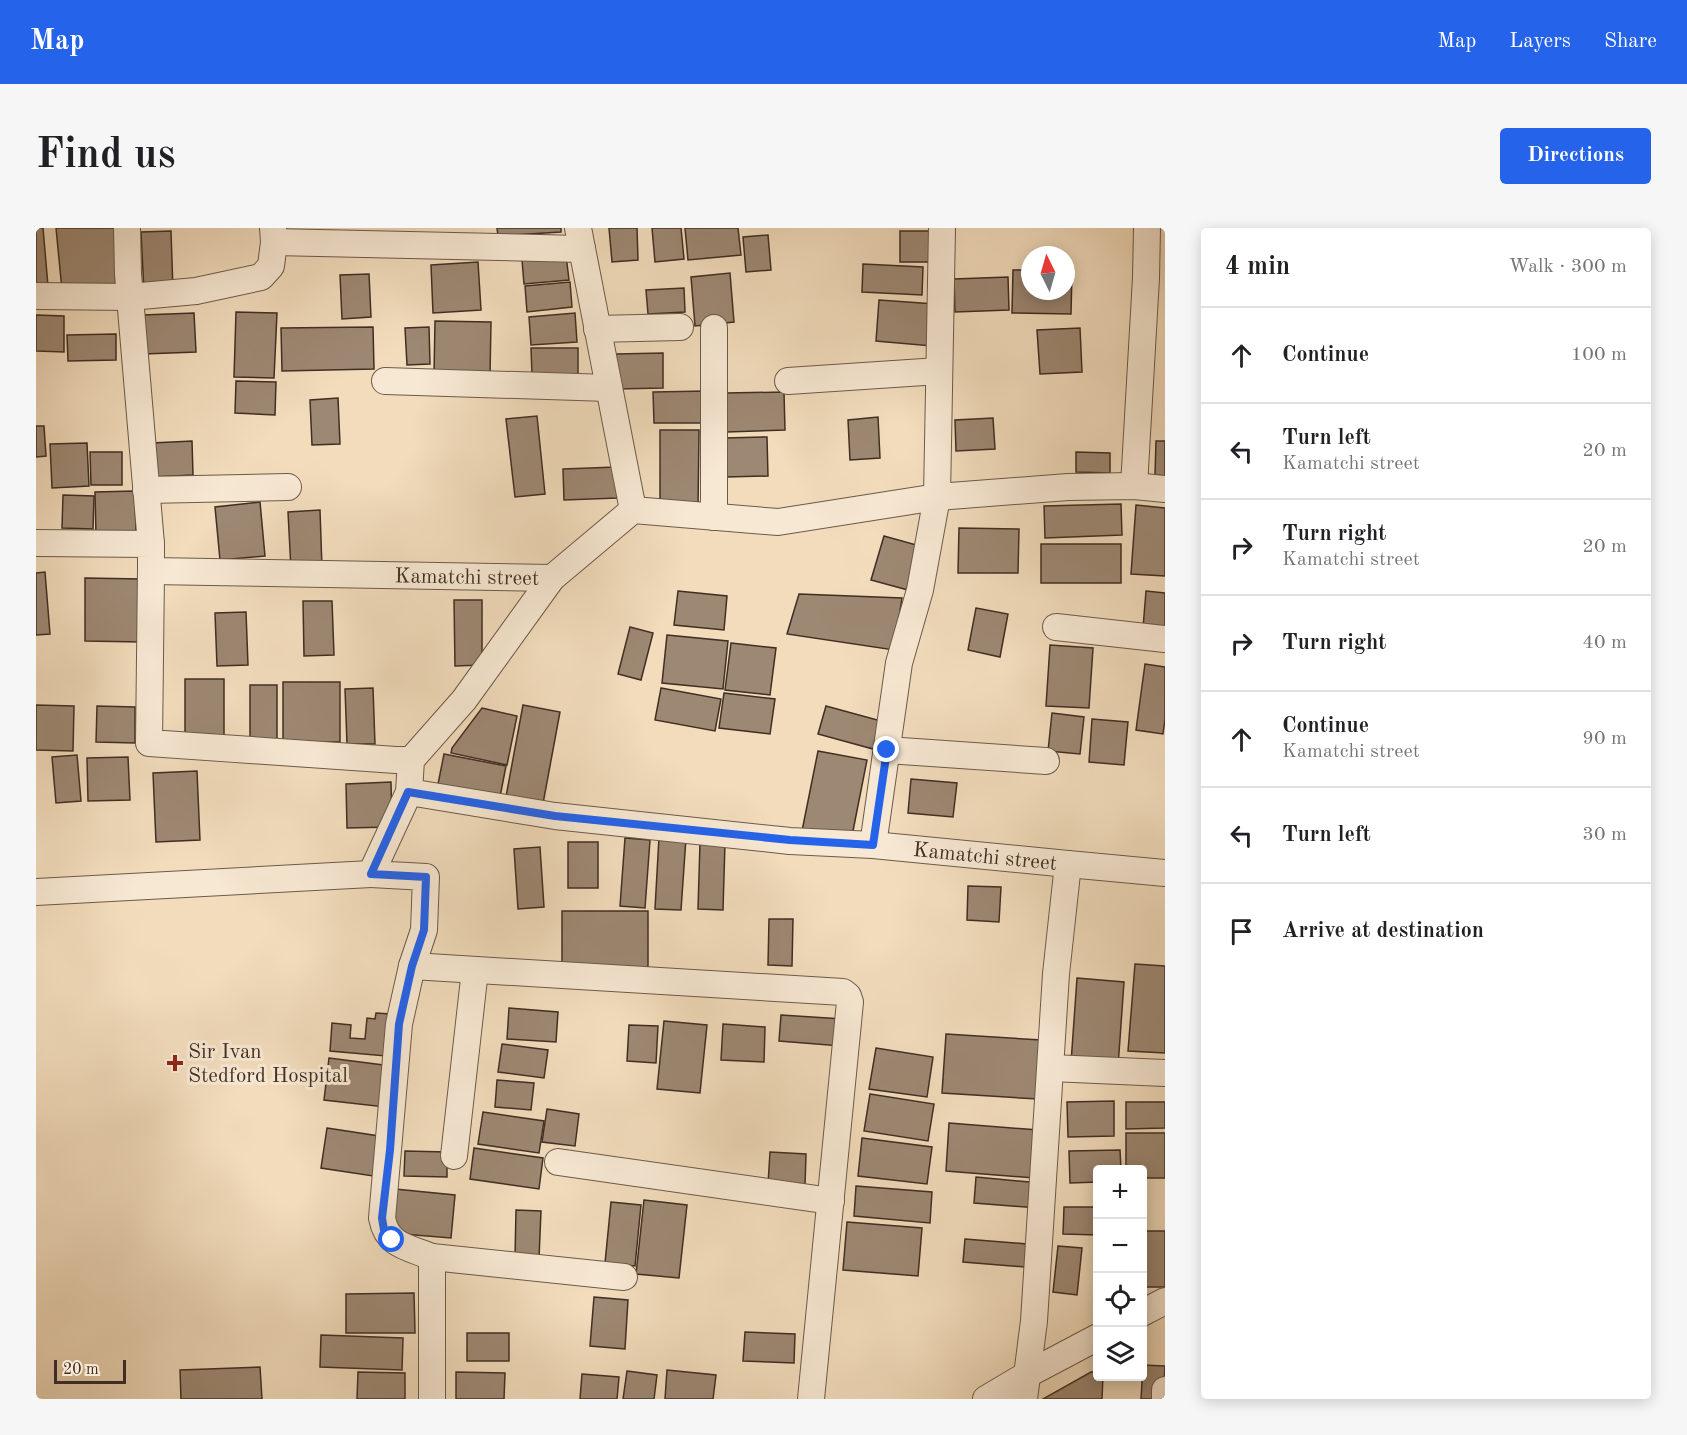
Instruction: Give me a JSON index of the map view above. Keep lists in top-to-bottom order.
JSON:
{
  "streets": {
    "street": ["Kamatchi street"]
  },
  "places": {
    "health": ["Sir Ivan Stedford Hospital"]
  },
  "scale_bar": "20 m",
  "north": "top",
  "page": {
    "header": "Map",
    "nav": ["Map", "Layers", "Share"],
    "buttons": "Directions",
    "title": "Find us",
    "heading": ["4 min", "Walk · 300 m"],
    "list": [
      ["Continue", "100 m"],
      ["Turn left", "Kamatchi street", "20 m"],
      ["Turn right", "Kamatchi street", "20 m"],
      ["Turn right", "40 m"],
      ["Continue", "Kamatchi street", "90 m"],
      ["Turn left", "30 m"],
      "Arrive at destination"
    ],
    "map_buttons": ["+", "−"],
    "scale": "20 m"
  }
}
